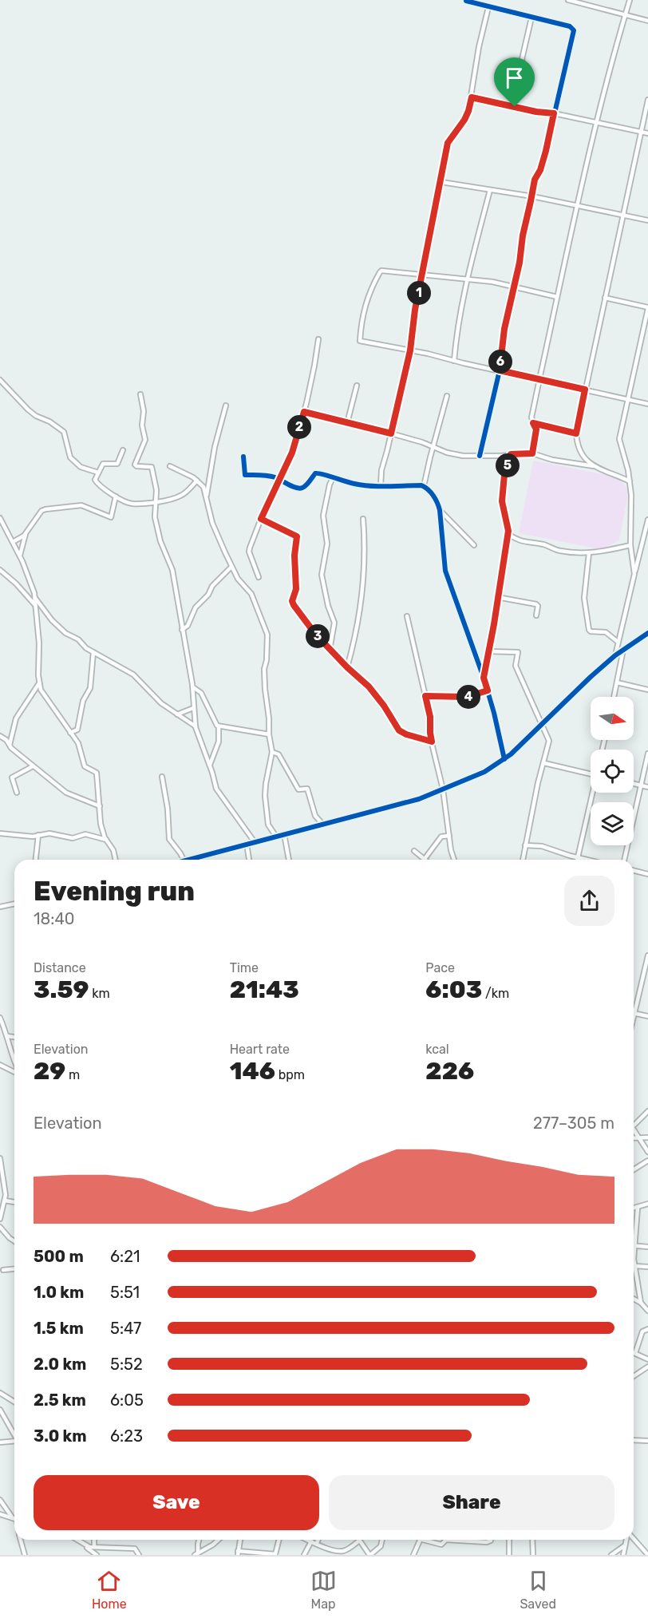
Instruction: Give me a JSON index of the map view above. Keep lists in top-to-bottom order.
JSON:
{
  "north": "right",
  "page": {
    "pins": [
      "1",
      "6",
      "2",
      "5",
      "3",
      "4"
    ],
    "heading": ["Evening run", "18:40"],
    "stats": [
      ["Distance", "3.59 km"],
      ["Time", "21:43"],
      ["Pace", "6:03 /km"],
      ["Elevation", "29 m"],
      ["Heart rate", "146 bpm"],
      ["kcal", "226"]
    ],
    "chart": ["Elevation", "277–305 m"],
    "list": [
      {
        "name": "500 m",
        "note": "6:21"
      },
      {
        "name": "1.0 km",
        "note": "5:51"
      },
      {
        "name": "1.5 km",
        "note": "5:47"
      },
      {
        "name": "2.0 km",
        "note": "5:52"
      },
      {
        "name": "2.5 km",
        "note": "6:05"
      },
      {
        "name": "3.0 km",
        "note": "6:23"
      }
    ],
    "buttons": ["Save", "Share"],
    "tabs": ["Home", "Map", "Saved"]
  }
}
